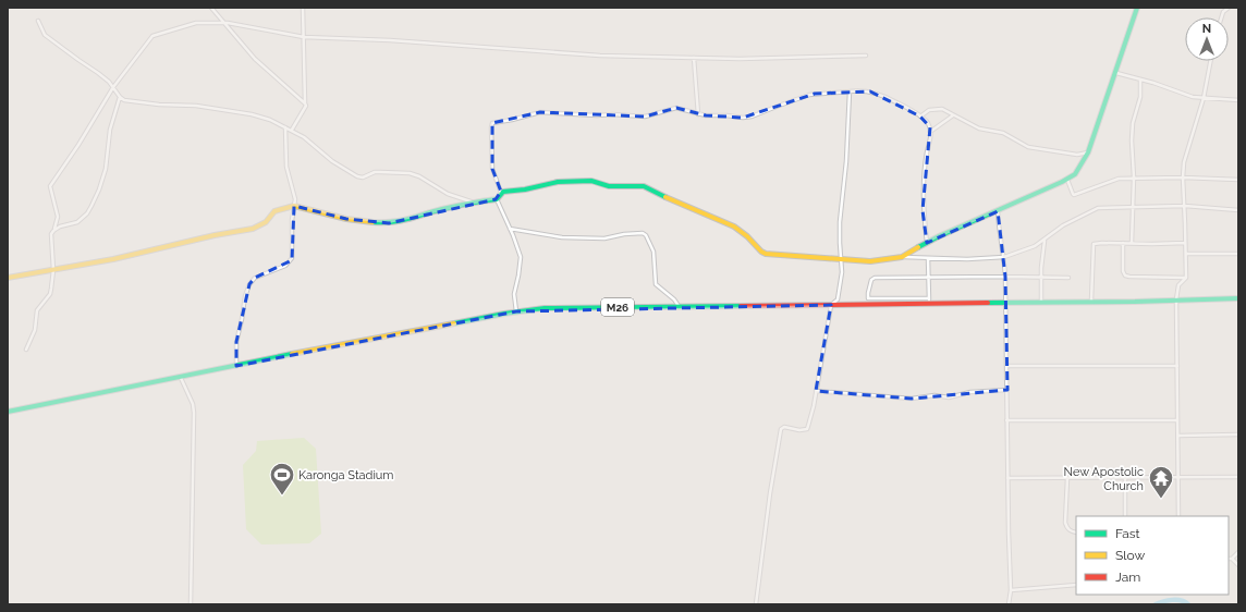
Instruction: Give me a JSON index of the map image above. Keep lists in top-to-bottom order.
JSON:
{
  "streets": {
    "street": ["M26"]
  },
  "places": {
    "sports": ["Karonga Stadium"],
    "temple": ["New Apostolic Church"]
  },
  "legend": ["Fast", "Slow", "Jam"],
  "north": "top"
}
